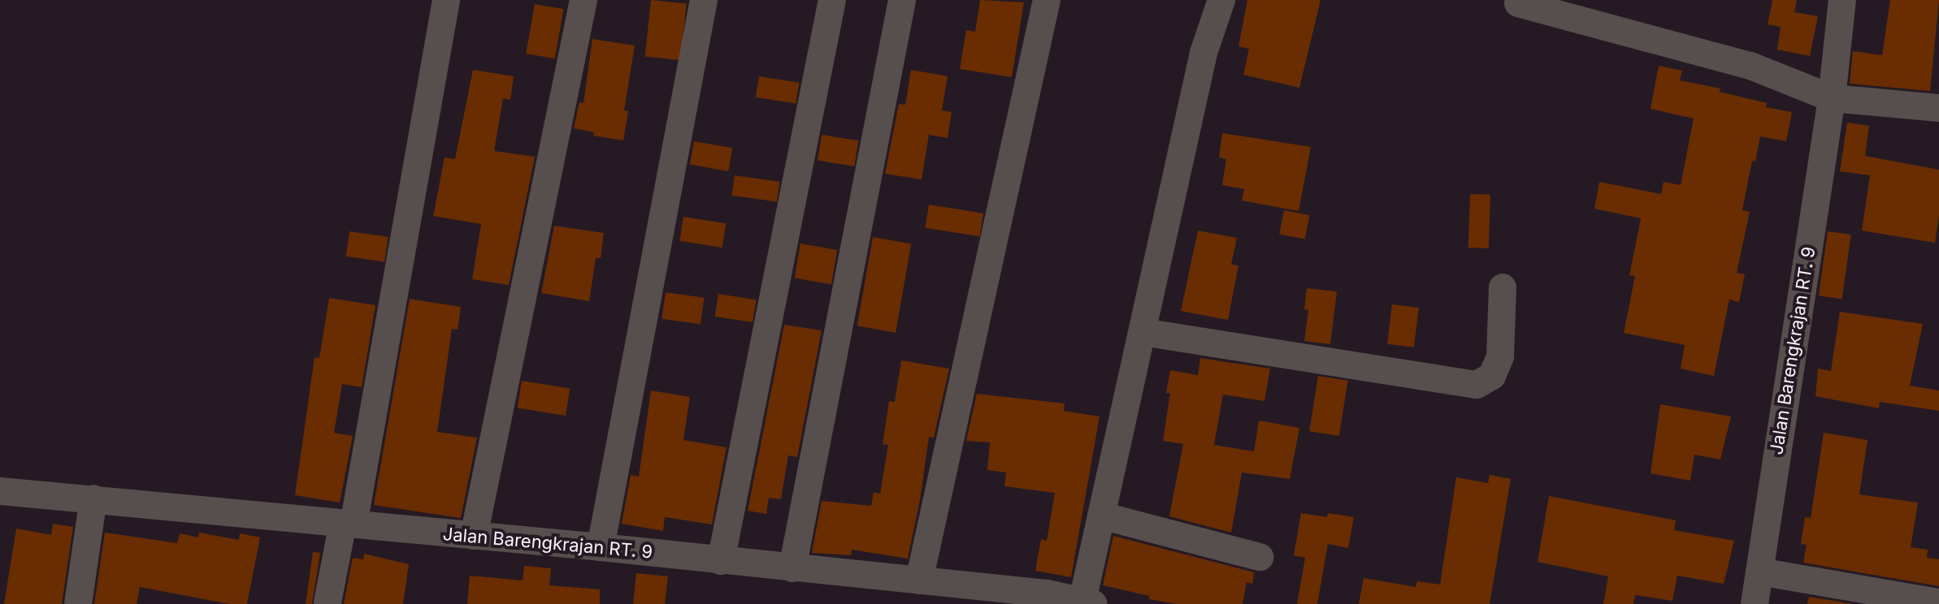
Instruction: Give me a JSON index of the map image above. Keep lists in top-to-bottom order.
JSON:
{
  "streets": {
    "street": ["Jalan Barengkrajan RT. 9"]
  }
}
